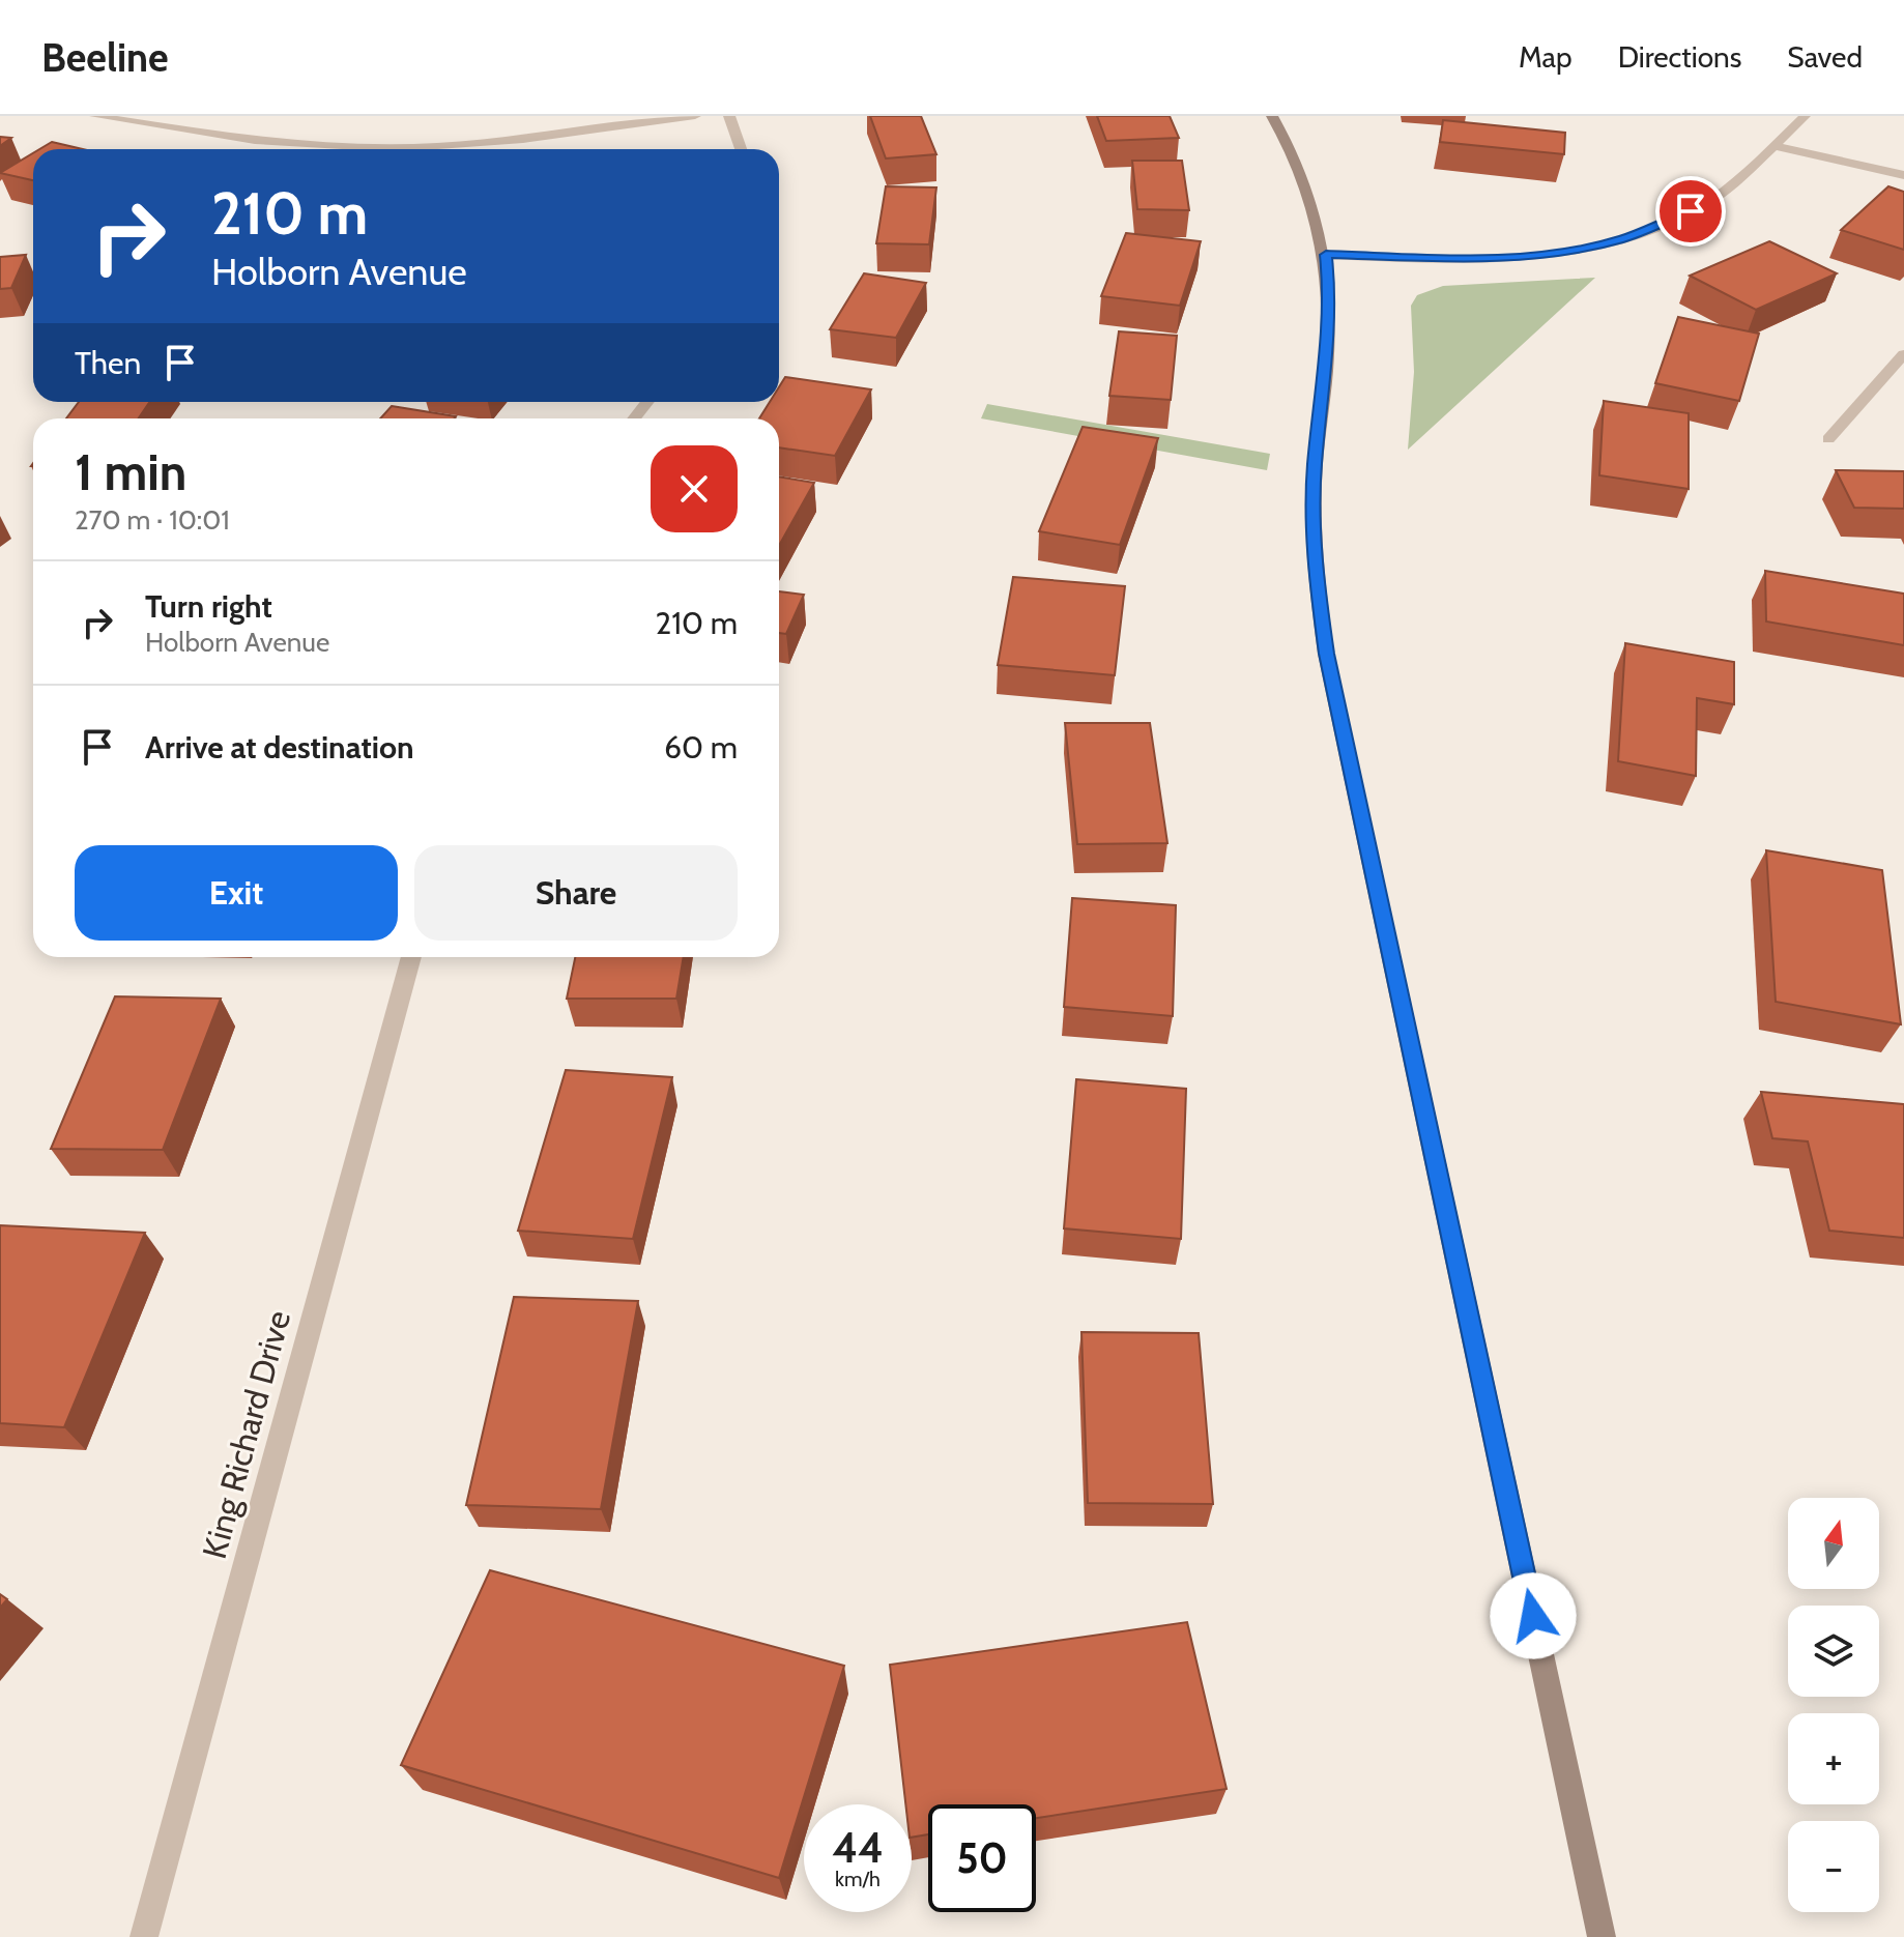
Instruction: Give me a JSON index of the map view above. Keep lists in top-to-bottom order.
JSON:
{
  "streets": {
    "street": ["King Richard Drive"]
  },
  "north": "top",
  "page": {
    "header": "Beeline",
    "nav": ["Map", "Directions", "Saved"],
    "turn": ["210 m", "Holborn Avenue"],
    "then": "Then",
    "heading": ["1 min", "270 m · 10:01"],
    "list": [
      {
        "name": "Turn right",
        "note": "Holborn Avenue",
        "value": "210 m"
      },
      {
        "name": "Arrive at destination",
        "value": "60 m"
      }
    ],
    "buttons": ["Exit", "Share"],
    "map_buttons": ["+", "−"],
    "speed": "44 km/h",
    "limit": "50"
  }
}
